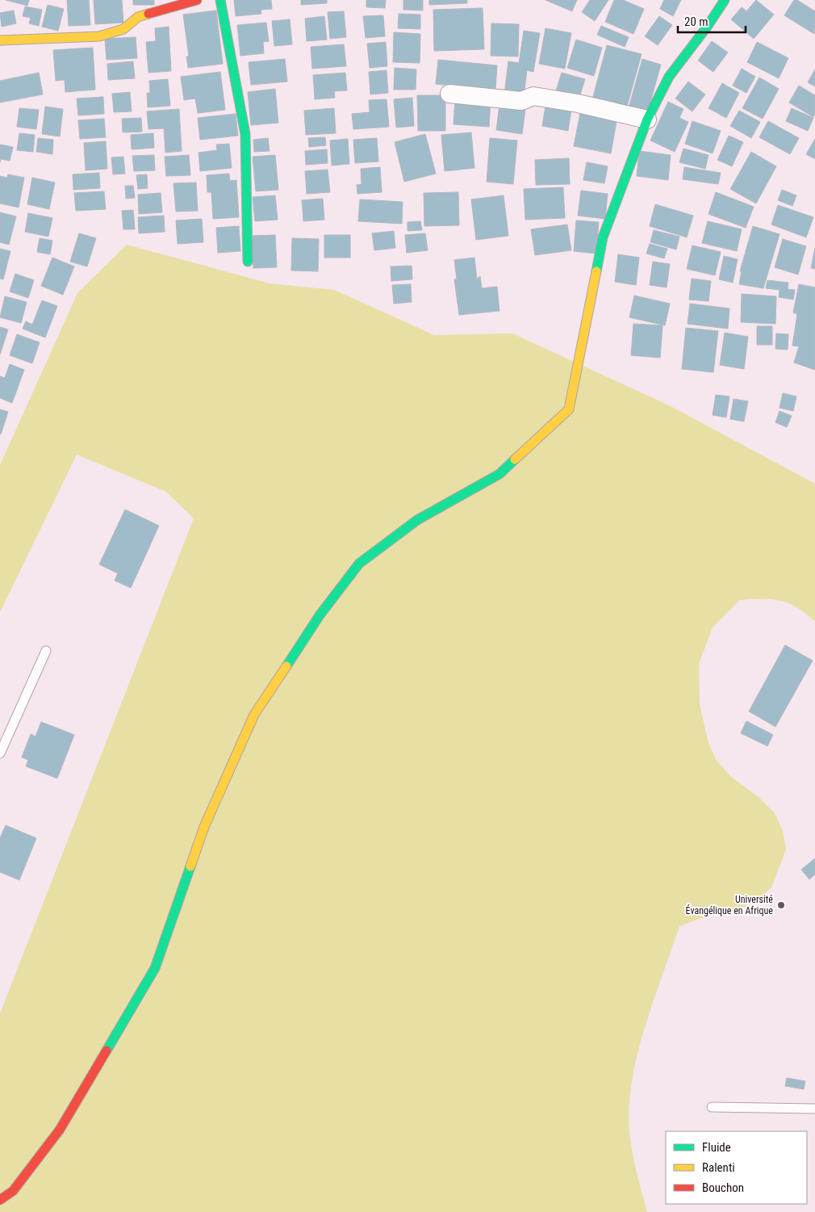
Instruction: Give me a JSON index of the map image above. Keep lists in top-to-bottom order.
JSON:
{
  "places": ["Université Évangélique en Afrique"],
  "legend": ["Fluide", "Ralenti", "Bouchon"],
  "scale_bar": "20 m"
}
